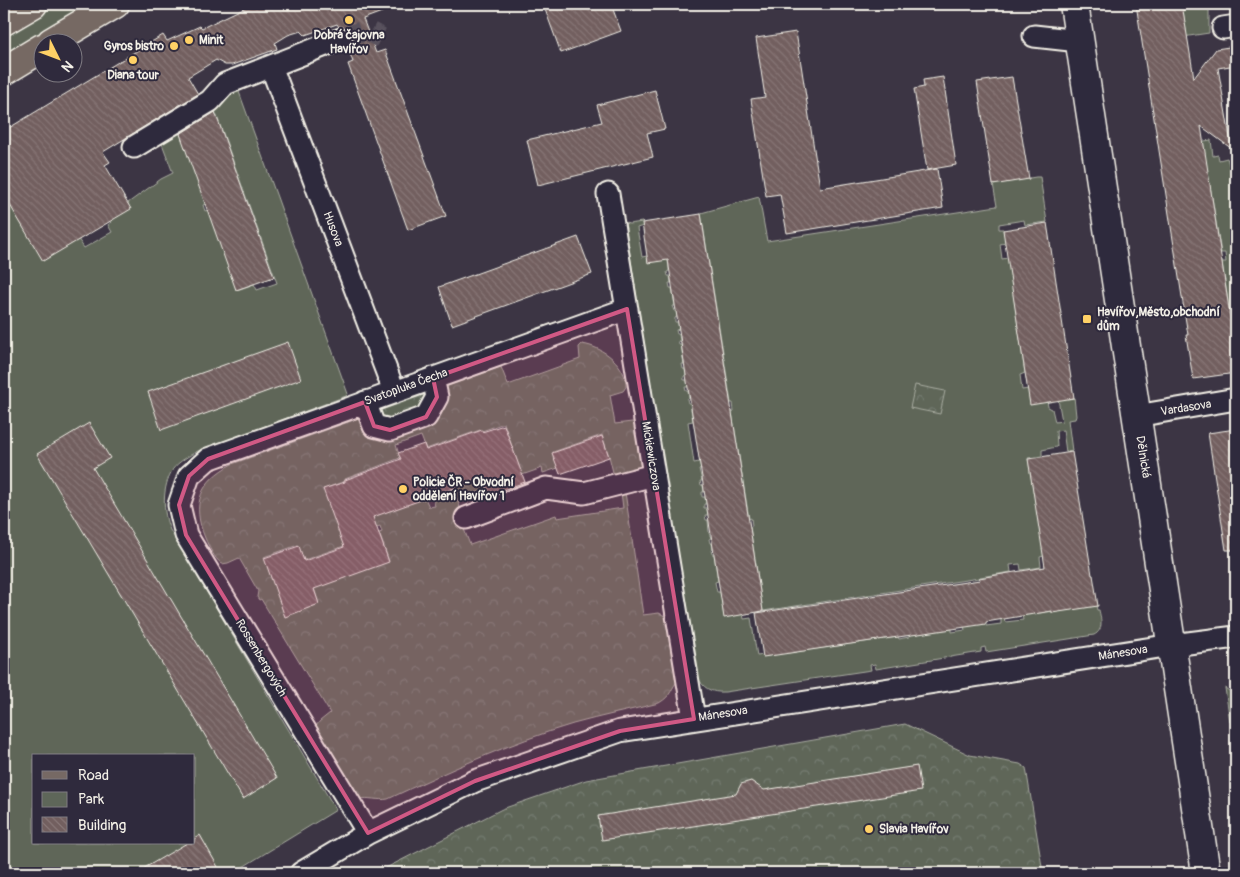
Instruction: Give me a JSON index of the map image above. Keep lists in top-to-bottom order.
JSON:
{
  "streets": {
    "street": [
      "Husova",
      "Svatopluka Čecha",
      "Vardasova",
      "Mickiewiczova",
      "Dělnická",
      "Mánesova",
      "Rossenbergových"
    ]
  },
  "crossings": [
    ["Husova", "Svatopluka Čecha"],
    ["Svatopluka Čecha", "Mickiewiczova"],
    ["Svatopluka Čecha", "Rossenbergových"],
    ["Vardasova", "Dělnická"],
    ["Mickiewiczova", "Mánesova"],
    ["Dělnická", "Mánesova"],
    ["Mánesova", "Rossenbergových"]
  ],
  "places": {
    "other": [
      "Dobrá čajovna Havířov",
      "Minit",
      "Gyros bistro",
      "Diana tour",
      "Policie ČR - Obvodní oddělení Havířov 1",
      "Slavia Havířov"
    ],
    "transit": ["Havířov,Město,obchodní dům"]
  },
  "legend": ["Road", "Park", "Building"],
  "north": "bottom right"
}
